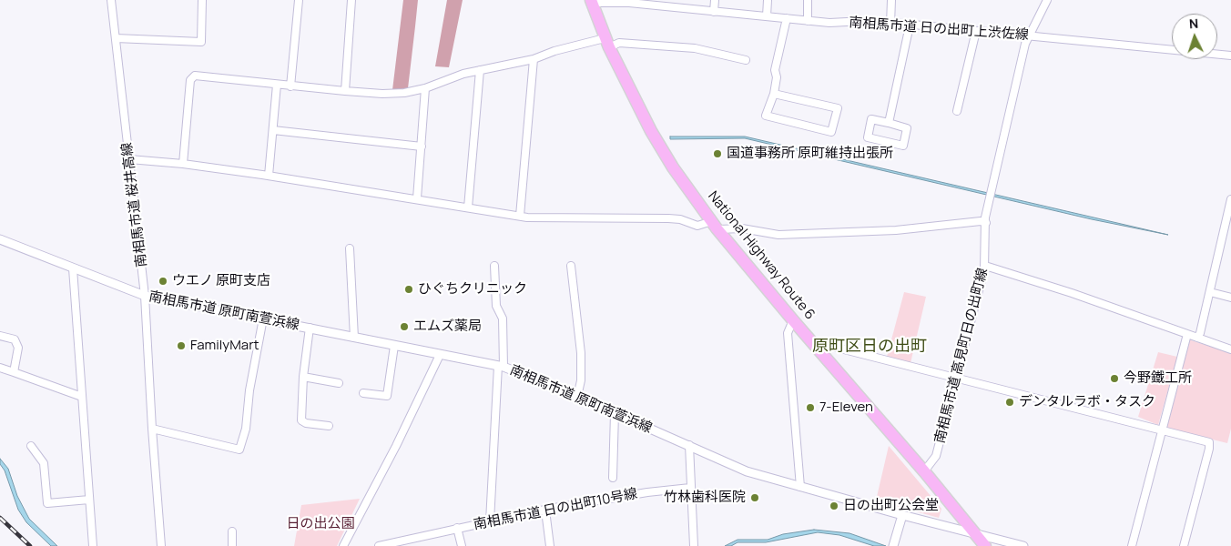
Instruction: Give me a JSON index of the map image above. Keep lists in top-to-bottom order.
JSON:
{
  "streets": {
    "highway": ["National Highway Route 6"],
    "street": [
      "南相馬市道 日の出町上渋佐線",
      "南相馬市道 桜井高線",
      "南相馬市道 原町南萱浜線",
      "南相馬市道 高見町日の出町線",
      "南相馬市道 日の出町10号線"
    ]
  },
  "crossings": [
    ["南相馬市道 日の出町上渋佐線", "National Highway Route 6"],
    ["南相馬市道 日の出町上渋佐線", "南相馬市道 高見町日の出町線"],
    ["南相馬市道 桜井高線", "南相馬市道 原町南萱浜線"],
    ["National Highway Route 6", "南相馬市道 原町南萱浜線"],
    ["National Highway Route 6", "南相馬市道 高見町日の出町線"]
  ],
  "districts": ["原町区日の出町"],
  "parks": ["日の出公園"],
  "places": [
    "国道事務所 原町維持出張所",
    "ウエノ 原町支店",
    "ひぐちクリニック",
    "エムズ薬局",
    "FamilyMart",
    "今野鐵工所",
    "デンタルラボ・タスク",
    "7-Eleven",
    "竹林歯科医院",
    "日の出町公会堂"
  ],
  "north": "top"
}
